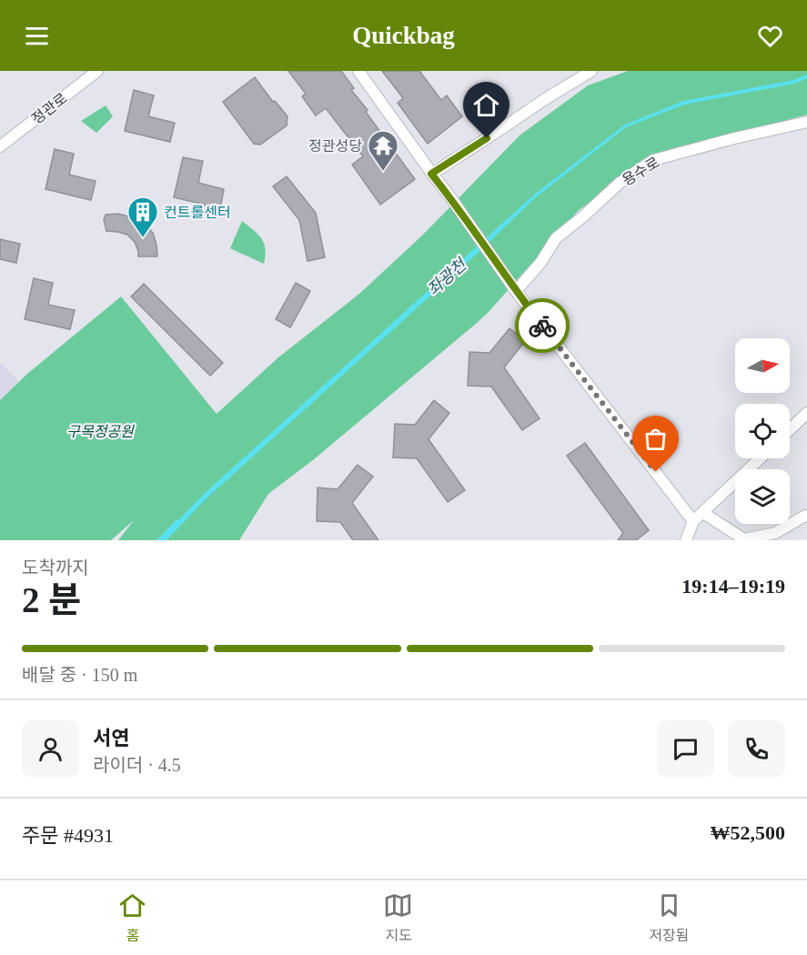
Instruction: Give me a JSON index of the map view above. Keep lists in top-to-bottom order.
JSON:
{
  "streets": {
    "street": ["정관로", "용수로"]
  },
  "water": ["좌광천"],
  "parks": ["구목정공원"],
  "places": {
    "temple": ["정관성당"],
    "building": ["컨트롤센터"]
  },
  "north": "right",
  "page": {
    "header": "Quickbag",
    "heading": ["2 분", "도착까지", "19:14–19:19"],
    "panel": [
      "서연",
      "라이더 · 4.5",
      "주문 #4931",
      "₩52,500"
    ],
    "bar": "배달 중 · 150 m",
    "tabs": ["홈", "지도", "저장됨"]
  }
}
